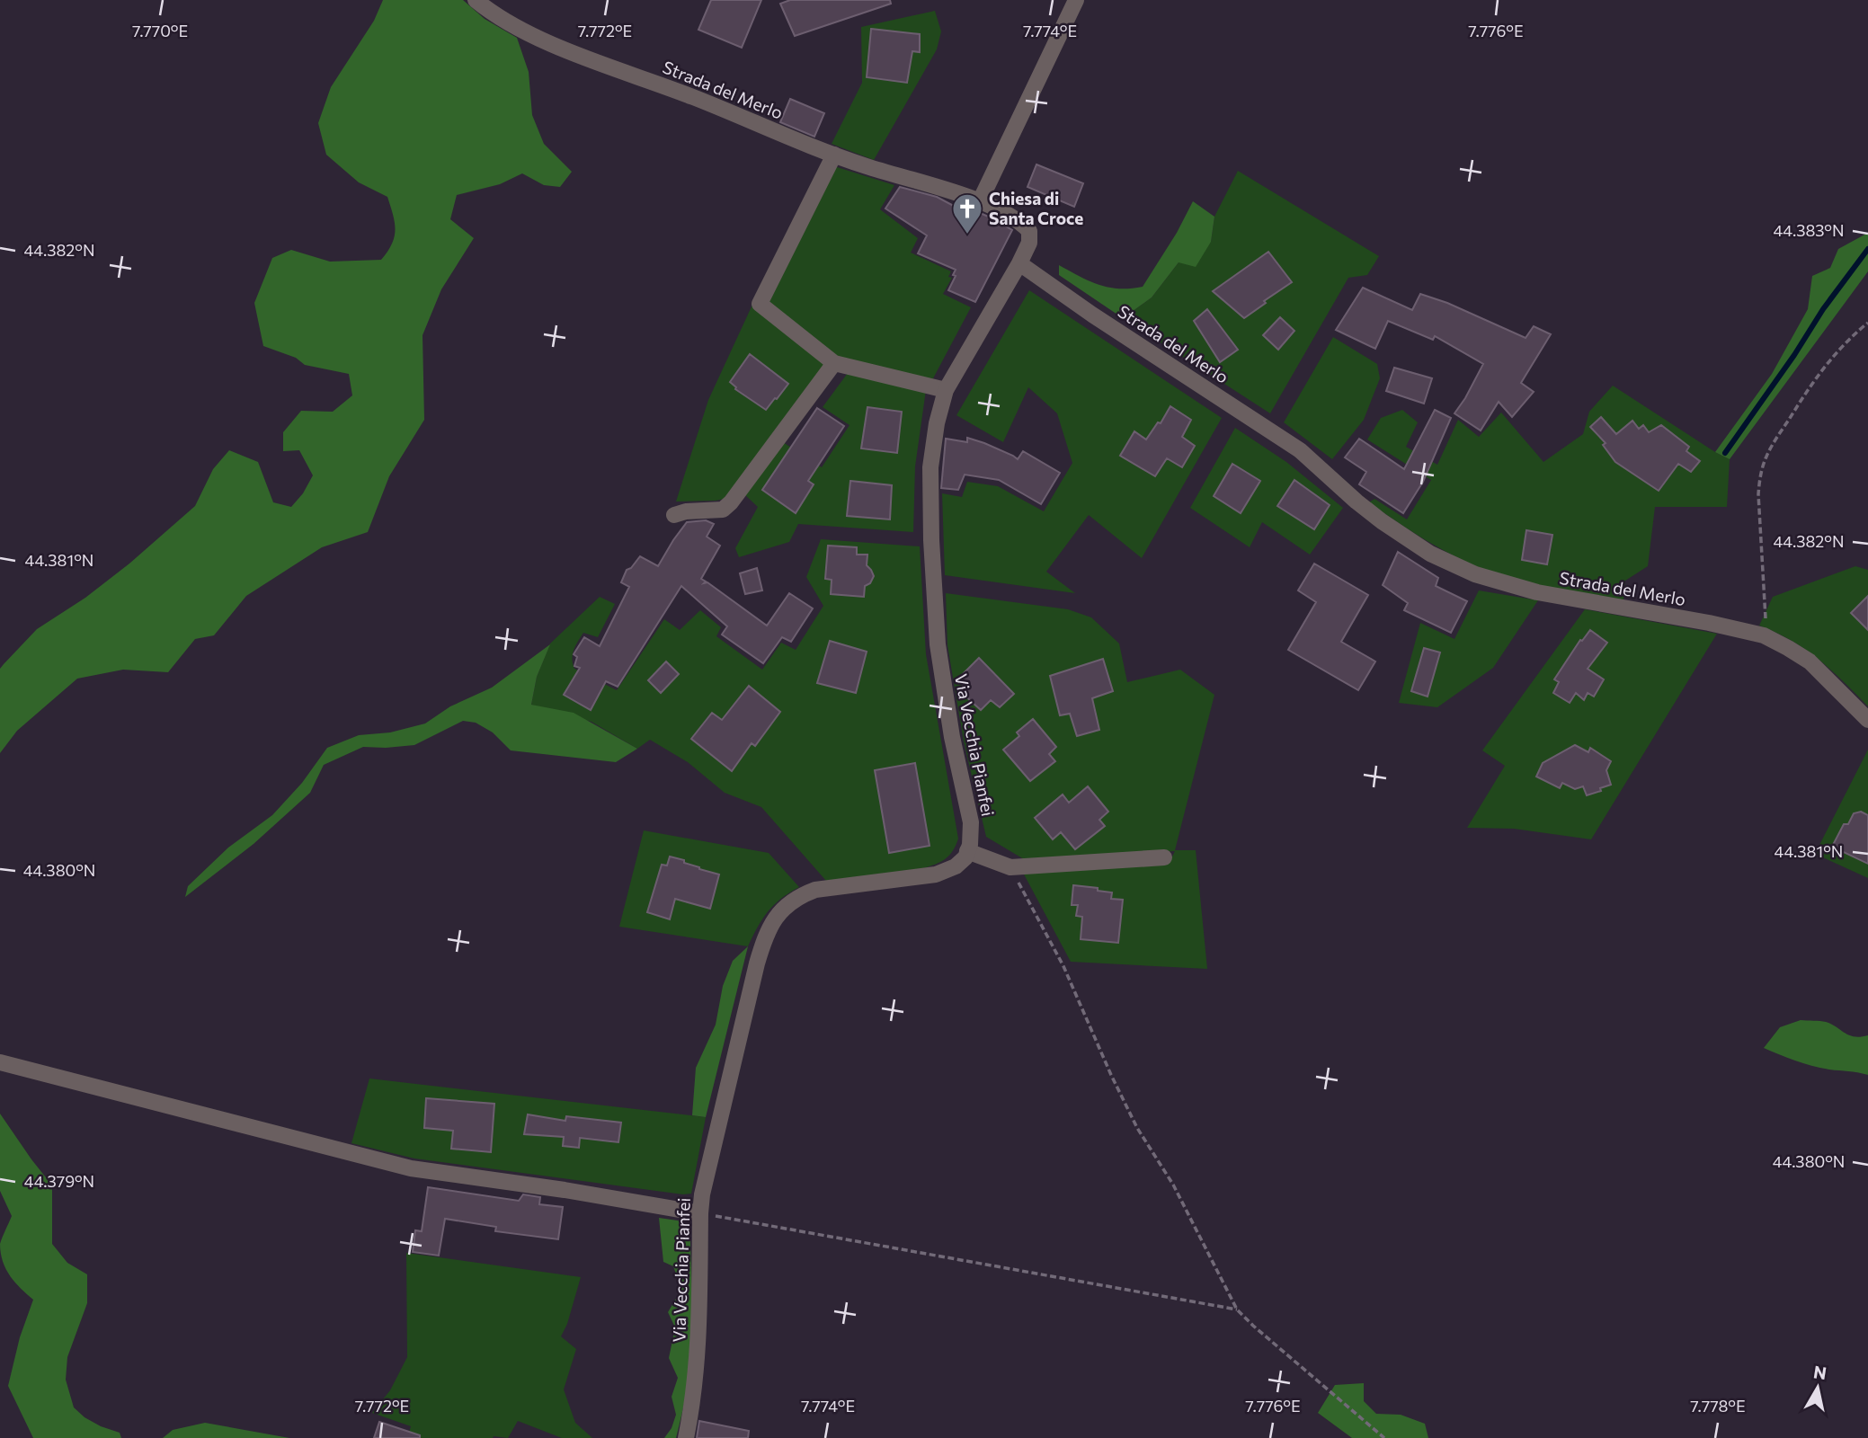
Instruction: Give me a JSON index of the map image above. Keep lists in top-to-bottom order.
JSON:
{
  "streets": {
    "street": ["Strada del Merlo", "Via Vecchia Pianfei"]
  },
  "crossings": [
    ["Strada del Merlo", "Via Vecchia Pianfei"]
  ],
  "places": {
    "church": ["Chiesa di Santa Croce"]
  },
  "north": "top",
  "coordinates": [
    "7.770°E",
    "7.772°E",
    "7.774°E",
    "7.776°E",
    "44.383°N",
    "44.382°N",
    "44.381°N",
    "44.380°N",
    "44.379°N",
    "7.778°E"
  ]
}
